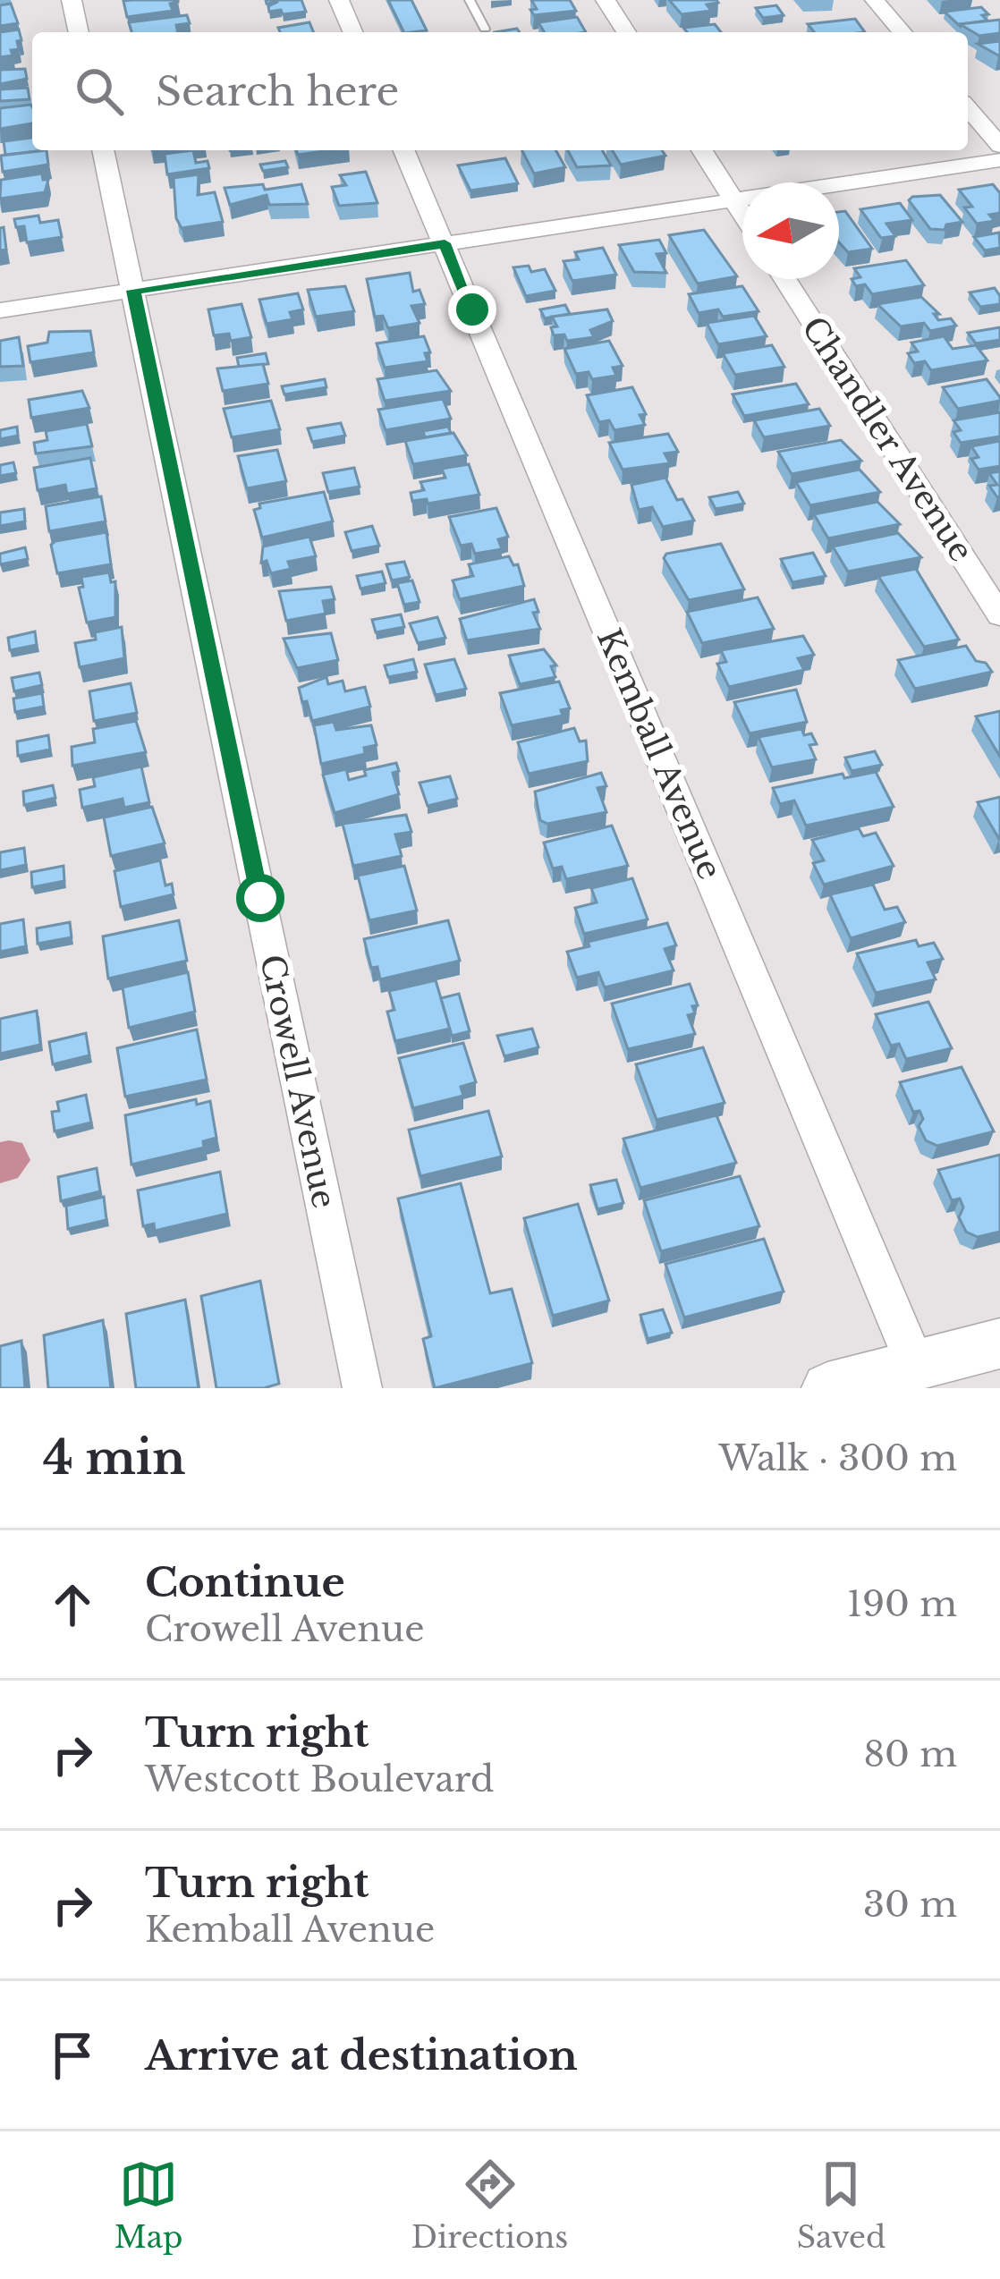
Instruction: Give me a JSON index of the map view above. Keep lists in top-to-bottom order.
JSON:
{
  "streets": {
    "street": ["Chandler Avenue", "Kemball Avenue", "Crowell Avenue"]
  },
  "north": "left",
  "page": {
    "search": "Search here",
    "heading": ["4 min", "Walk · 300 m"],
    "list": [
      ["Continue", "Crowell Avenue", "190 m"],
      ["Turn right", "Westcott Boulevard", "80 m"],
      ["Turn right", "Kemball Avenue", "30 m"],
      "Arrive at destination"
    ],
    "nav": ["Map", "Directions", "Saved"]
  }
}
